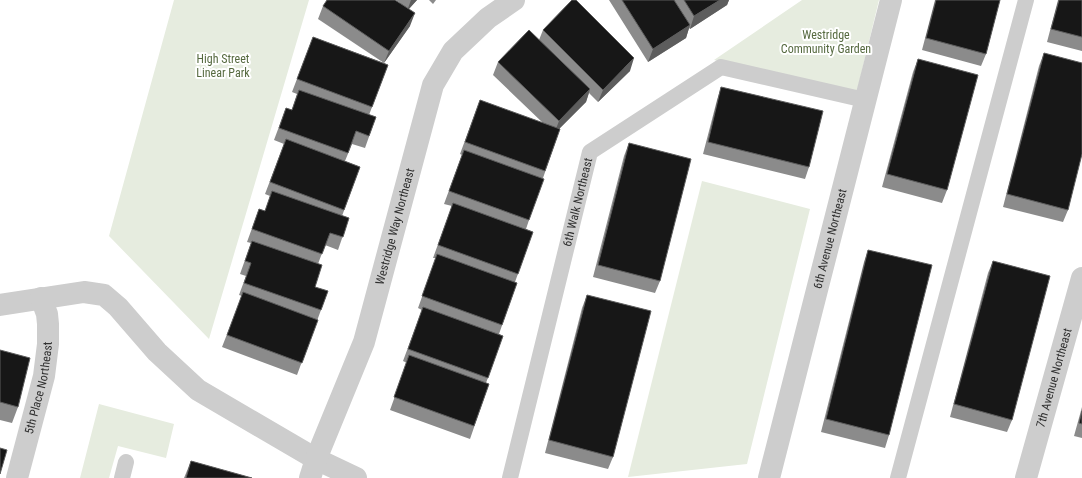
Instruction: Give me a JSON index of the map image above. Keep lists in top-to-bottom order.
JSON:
{
  "streets": {
    "street": [
      "Westridge Way Northeast",
      "6th Avenue Northeast",
      "7th Avenue Northeast",
      "5th Place Northeast"
    ],
    "lane": ["6th Walk Northeast"]
  },
  "crossings": [
    ["6th Walk Northeast", "6th Avenue Northeast"]
  ],
  "parks": ["Westridge Community Garden", "High Street Linear Park"]
}
